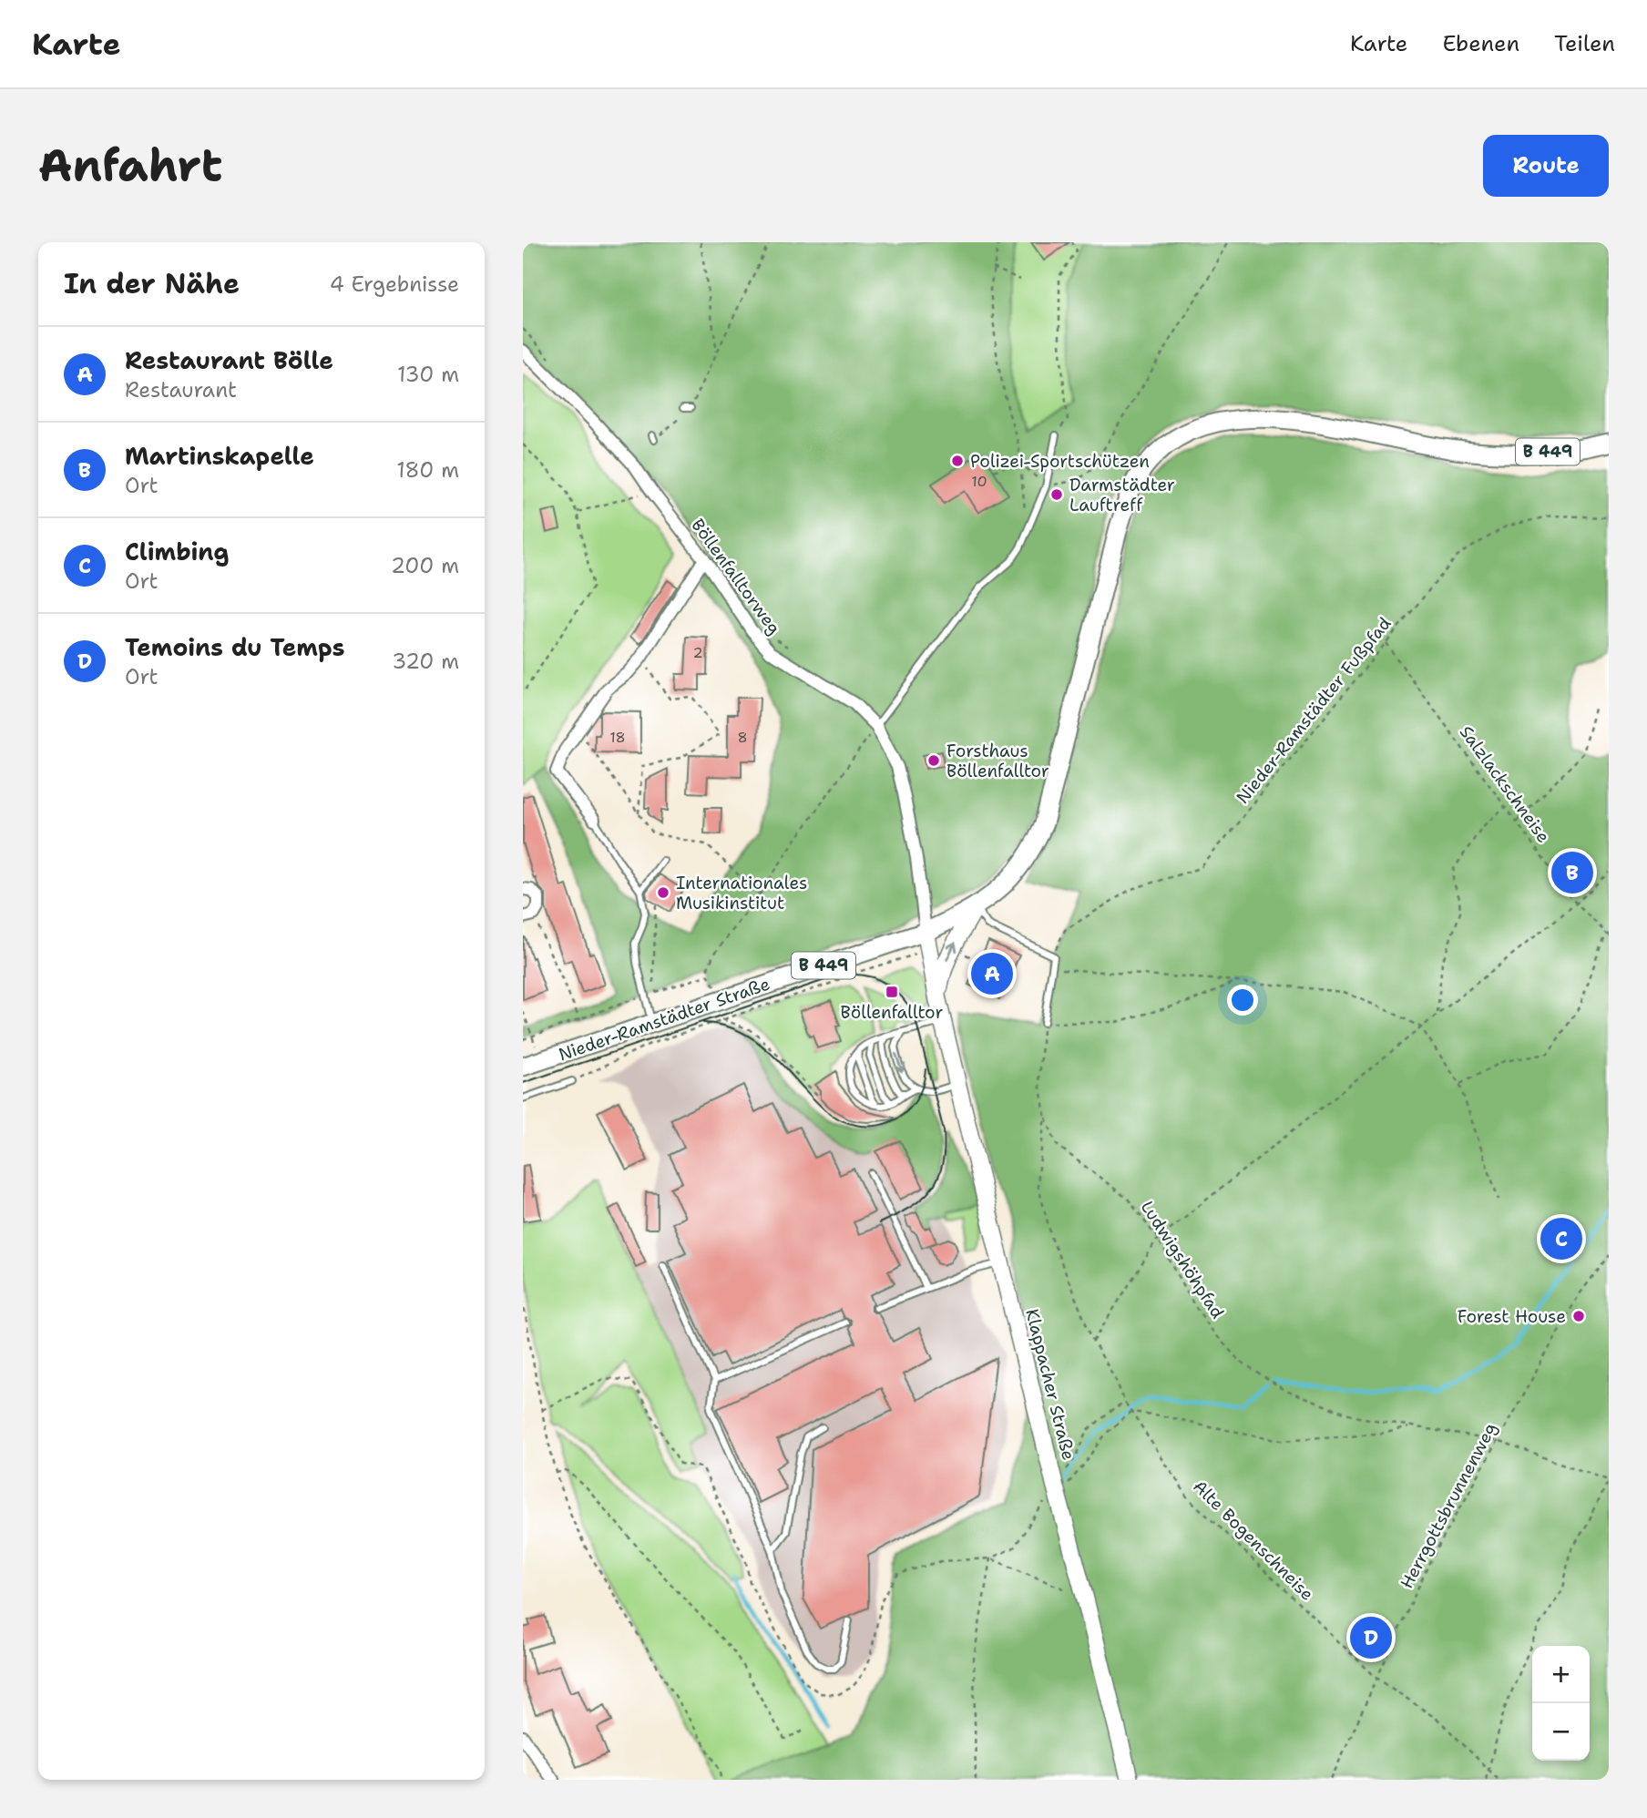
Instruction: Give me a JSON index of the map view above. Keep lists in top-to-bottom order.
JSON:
{
  "streets": {
    "main road": ["B 449", "Nieder-Ramstädter Straße", "Klappacher Straße"],
    "street": ["Böllenfalltorweg"],
    "path": [
      "Nieder-Ramstädter Fußpfad",
      "Salzlackschneise",
      "Ludwigshöhpfad",
      "Herrgottsbrunnenweg",
      "Alte Bogenschneise"
    ]
  },
  "crossings": [
    ["Böllenfalltorweg", "Nieder-Ramstädter Straße"],
    ["Böllenfalltorweg", "Klappacher Straße"],
    ["Nieder-Ramstädter Fußpfad", "Salzlackschneise"],
    ["Nieder-Ramstädter Straße", "Klappacher Straße"],
    ["Ludwigshöhpfad", "Herrgottsbrunnenweg"],
    ["Ludwigshöhpfad", "Alte Bogenschneise"],
    ["Herrgottsbrunnenweg", "Alte Bogenschneise"]
  ],
  "places": {
    "other": [
      "Polizei-Sportschützen",
      "Darmstädter Lauftreff",
      "Forsthaus Böllenfalltor",
      "Internationales Musikinstitut",
      "Forest House"
    ],
    "transit": ["Böllenfalltor"]
  },
  "house_numbers": [
    "10",
    "2",
    "18",
    "8"
  ],
  "page": {
    "header": "Karte",
    "nav": ["Karte", "Ebenen", "Teilen"],
    "buttons": "Route",
    "title": "Anfahrt",
    "heading": ["In der Nähe", "4 Ergebnisse"],
    "list": [
      {
        "mark": "A",
        "name": "Restaurant Bölle",
        "note": "Restaurant",
        "value": "130 m"
      },
      {
        "mark": "B",
        "name": "Martinskapelle",
        "note": "Ort",
        "value": "180 m"
      },
      {
        "mark": "C",
        "name": "Climbing",
        "note": "Ort",
        "value": "200 m"
      },
      {
        "mark": "D",
        "name": "Temoins du Temps",
        "note": "Ort",
        "value": "320 m"
      }
    ],
    "pins": [
      "B",
      "A",
      "C",
      "D"
    ],
    "map_buttons": ["+", "−"]
  }
}
